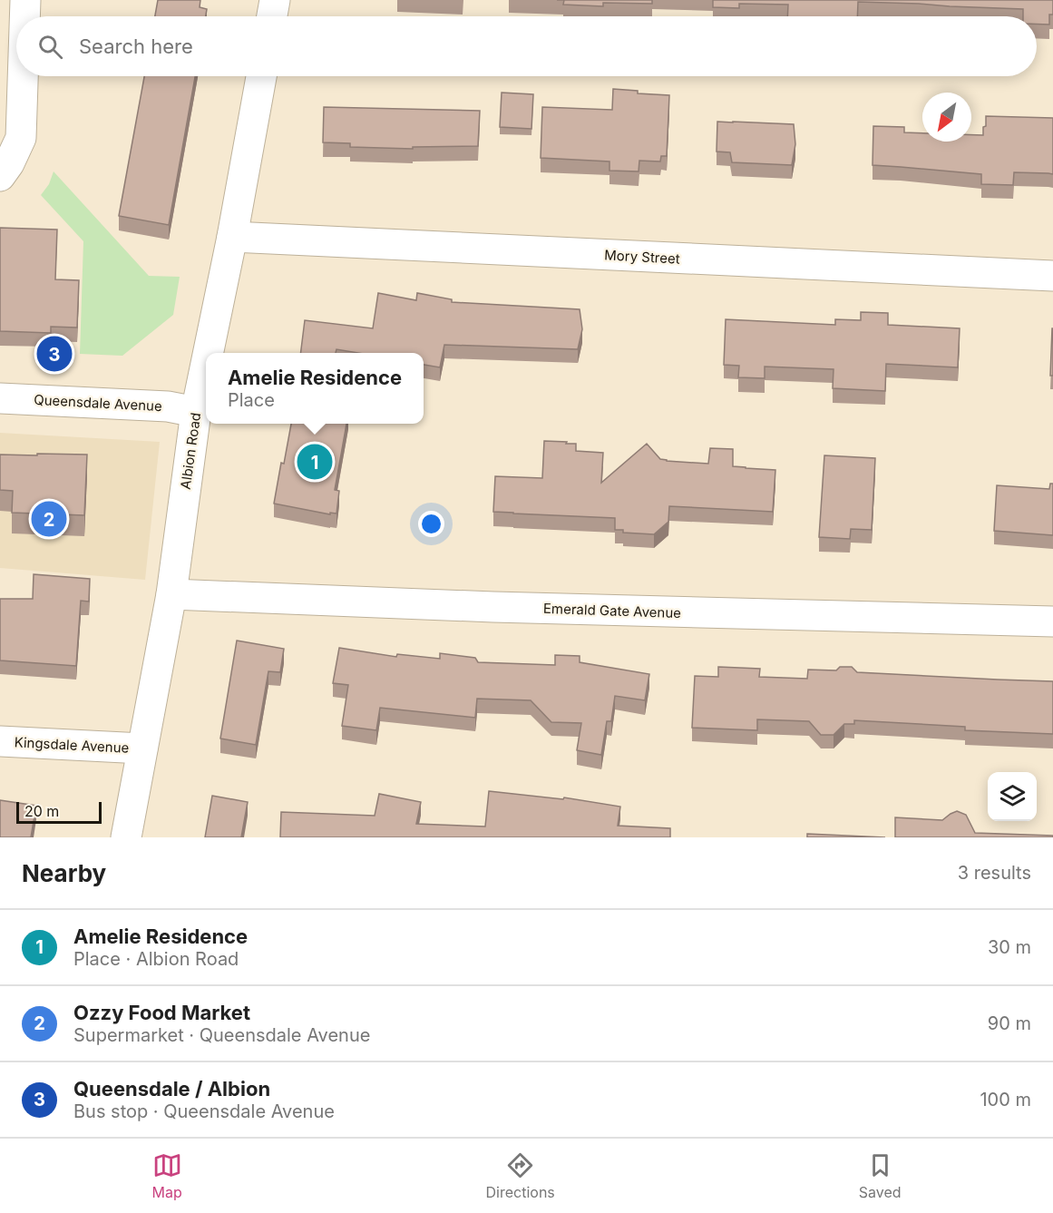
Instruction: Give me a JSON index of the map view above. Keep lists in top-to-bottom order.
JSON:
{
  "streets": {
    "street": [
      "Mory Street",
      "Queensdale Avenue",
      "Albion Road",
      "Emerald Gate Avenue",
      "Kingsdale Avenue"
    ]
  },
  "crossings": [
    ["Mory Street", "Albion Road"],
    ["Queensdale Avenue", "Albion Road"],
    ["Albion Road", "Emerald Gate Avenue"],
    ["Albion Road", "Kingsdale Avenue"]
  ],
  "scale_bar": "20 m",
  "north": "bottom left",
  "page": {
    "search": "Search here",
    "pins": ["3", "1", "2"],
    "popup": ["Amelie Residence", "Place"],
    "scale": "20 m",
    "heading": ["Nearby", "3 results"],
    "list": [
      {
        "mark": "1",
        "name": "Amelie Residence",
        "note": "Place · Albion Road",
        "value": "30 m"
      },
      {
        "mark": "2",
        "name": "Ozzy Food Market",
        "note": "Supermarket · Queensdale Avenue",
        "value": "90 m"
      },
      {
        "mark": "3",
        "name": "Queensdale / Albion",
        "note": "Bus stop · Queensdale Avenue",
        "value": "100 m"
      }
    ],
    "nav": ["Map", "Directions", "Saved"]
  }
}
